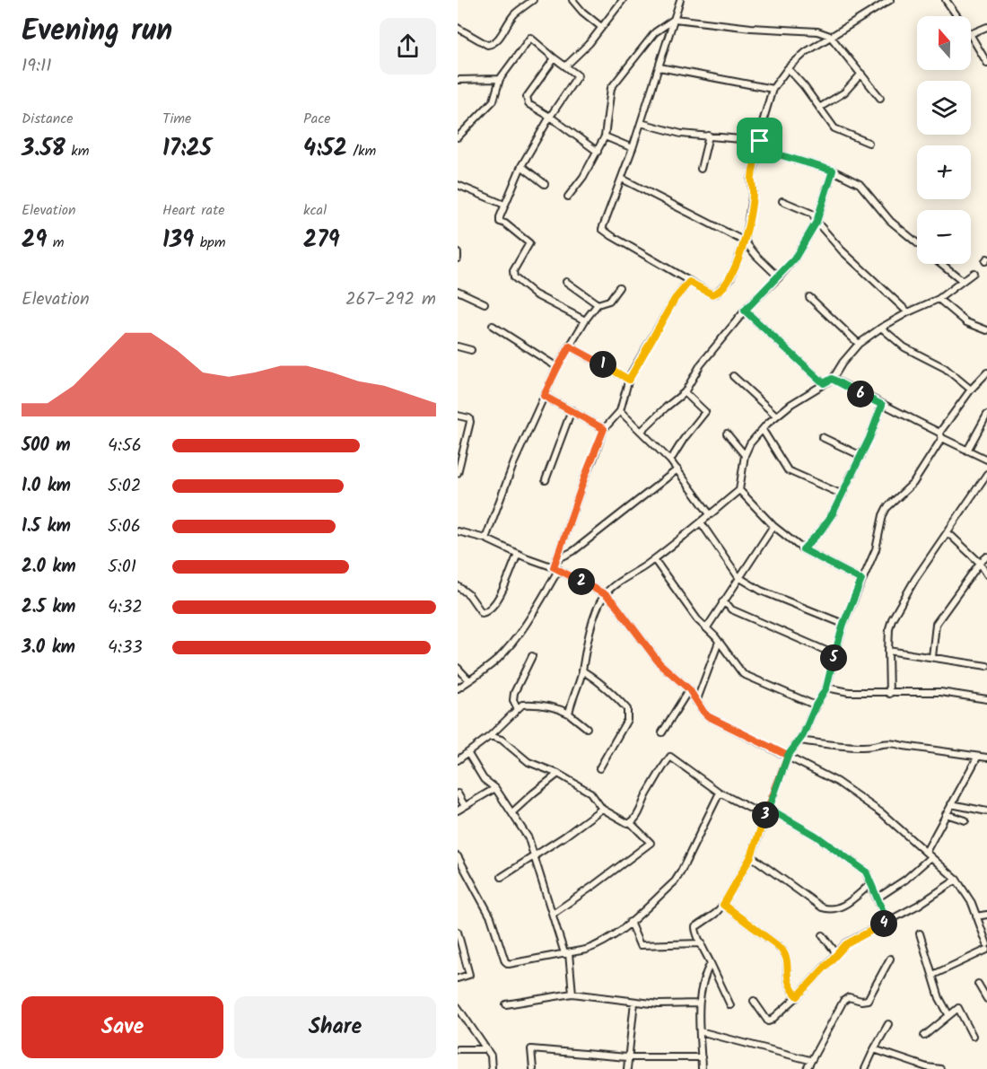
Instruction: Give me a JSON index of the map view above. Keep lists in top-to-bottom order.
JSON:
{
  "north": "top",
  "page": {
    "heading": ["Evening run", "19:11"],
    "map_buttons": ["+", "−"],
    "stats": [
      ["Distance", "3.58 km"],
      ["Time", "17:25"],
      ["Pace", "4:52 /km"],
      ["Elevation", "29 m"],
      ["Heart rate", "139 bpm"],
      ["kcal", "279"]
    ],
    "chart": ["Elevation", "267–292 m"],
    "pins": [
      "1",
      "6",
      "2",
      "5",
      "3",
      "4"
    ],
    "list": [
      {
        "name": "500 m",
        "note": "4:56"
      },
      {
        "name": "1.0 km",
        "note": "5:02"
      },
      {
        "name": "1.5 km",
        "note": "5:06"
      },
      {
        "name": "2.0 km",
        "note": "5:01"
      },
      {
        "name": "2.5 km",
        "note": "4:32"
      },
      {
        "name": "3.0 km",
        "note": "4:33"
      }
    ],
    "buttons": ["Save", "Share"]
  }
}
